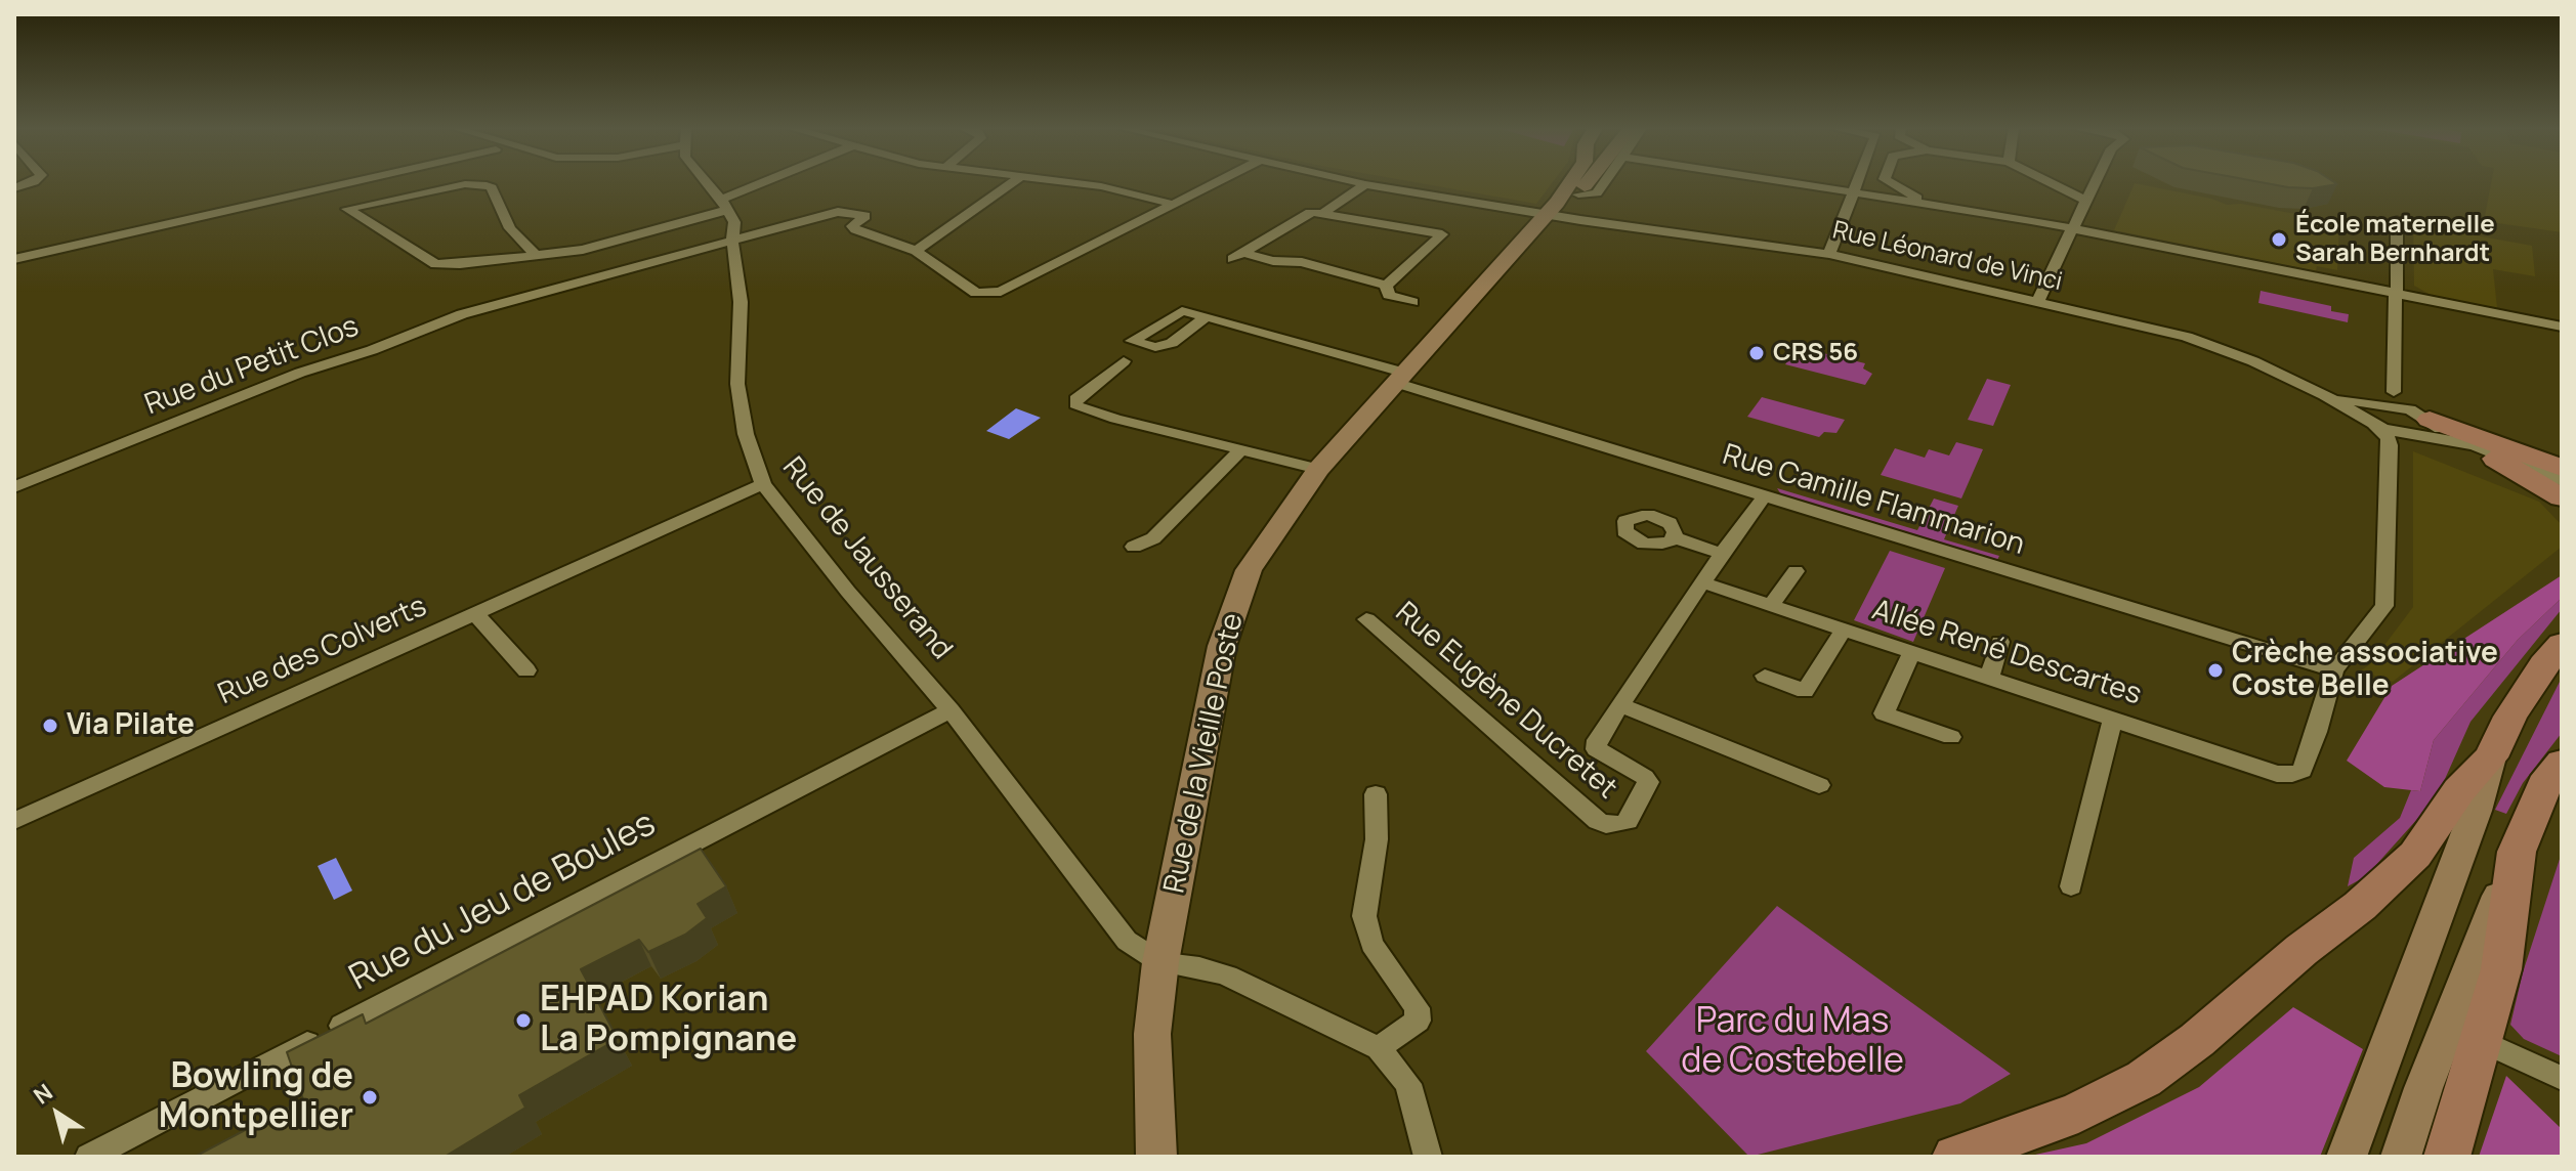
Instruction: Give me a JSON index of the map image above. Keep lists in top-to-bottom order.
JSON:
{
  "streets": {
    "main road": ["Rue de la Vieille Poste"],
    "street": [
      "Rue Léonard de Vinci",
      "Rue du Petit Clos",
      "Rue Camille Flammarion",
      "Rue de Jausserand",
      "Rue des Colverts",
      "Allée René Descartes",
      "Rue Eugène Ducretet",
      "Rue du Jeu de Boules"
    ]
  },
  "crossings": [
    ["Rue Léonard de Vinci", "Rue de la Vieille Poste"],
    ["Rue du Petit Clos", "Rue de Jausserand"],
    ["Rue Camille Flammarion", "Allée René Descartes"],
    ["Rue Camille Flammarion", "Rue de la Vieille Poste"],
    ["Rue de Jausserand", "Rue des Colverts"],
    ["Rue de Jausserand", "Rue de la Vieille Poste"],
    ["Rue de Jausserand", "Rue du Jeu de Boules"]
  ],
  "parks": ["Parc du Mas de Costebelle"],
  "places": [
    "École maternelle Sarah Bernhardt",
    "CRS 56",
    "Crèche associative Coste Belle",
    "Via Pilate",
    "EHPAD Korian La Pompignane",
    "Bowling de Montpellier"
  ],
  "north": "top left"
}
